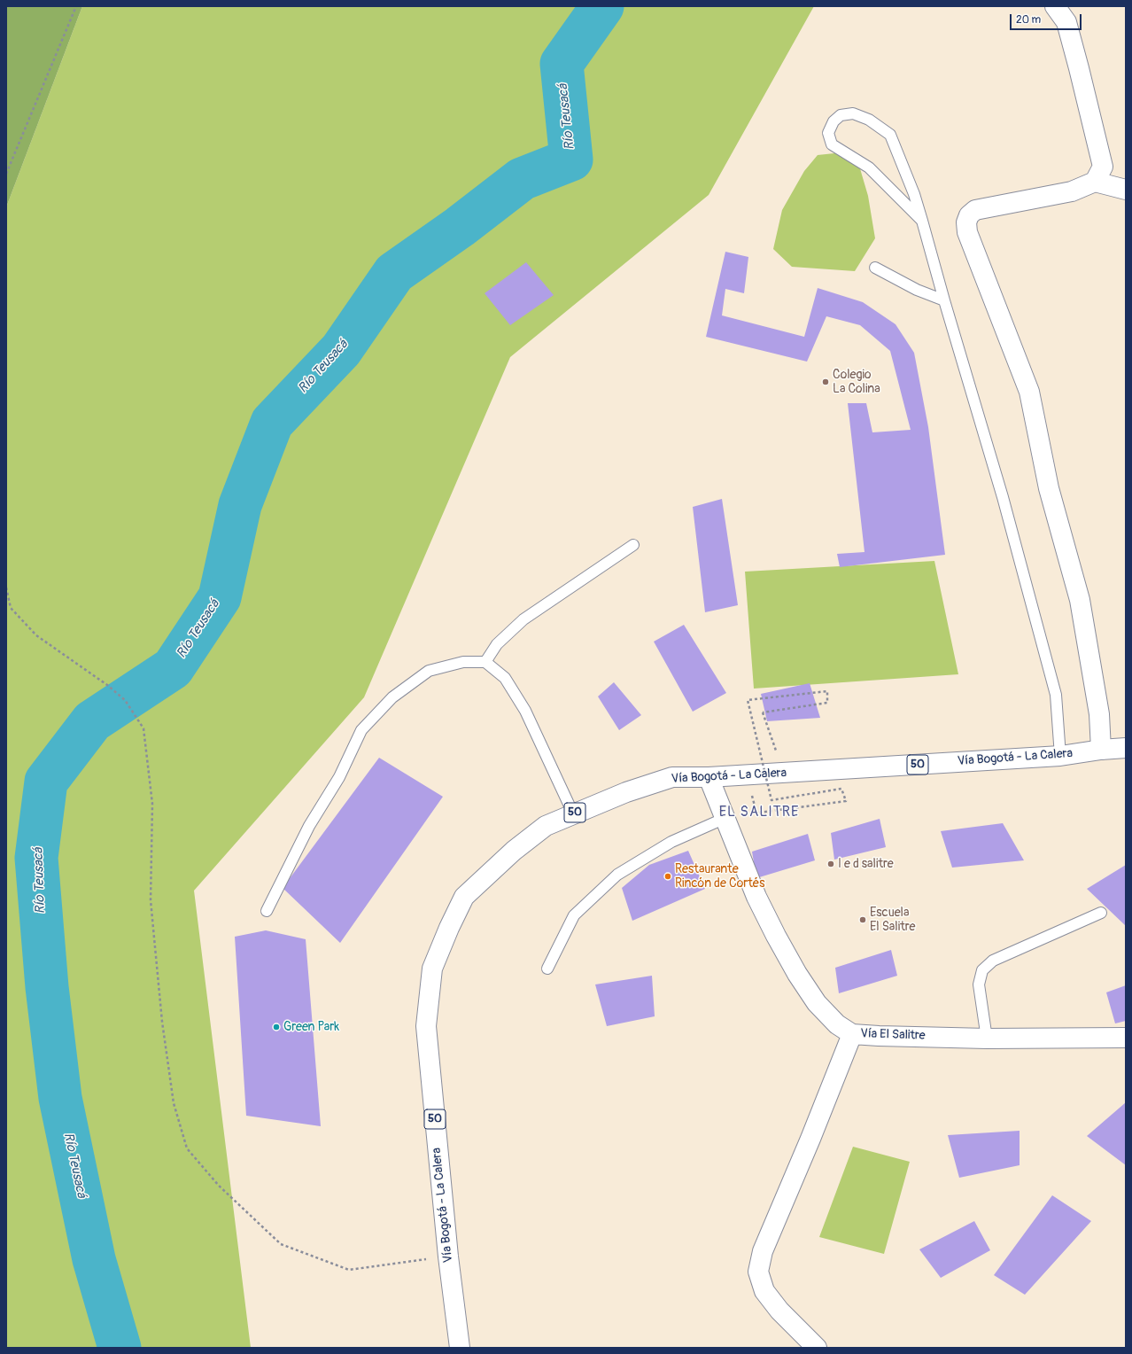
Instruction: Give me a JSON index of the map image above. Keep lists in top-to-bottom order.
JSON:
{
  "streets": {
    "street": ["Vía Bogotá - La Calera", "50", "Vía El Salitre"]
  },
  "crossings": [
    ["Vía Bogotá - La Calera", "Vía El Salitre"]
  ],
  "districts": ["EL SALITRE"],
  "water": ["Río Teusacá"],
  "places": [
    "Colegio La Colina",
    "I e d salitre",
    "Restaurante Rincón de Cortés",
    "Escuela El Salitre",
    "Green Park"
  ],
  "scale_bar": "20 m"
}
